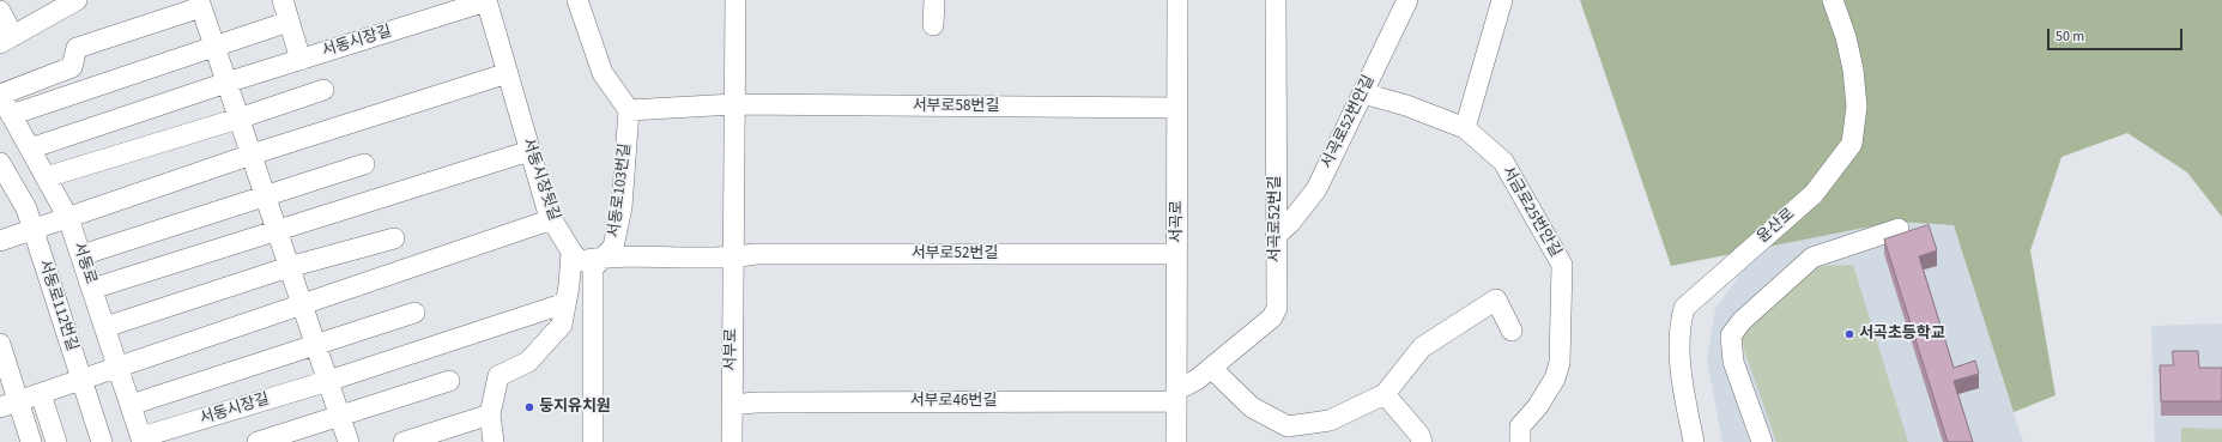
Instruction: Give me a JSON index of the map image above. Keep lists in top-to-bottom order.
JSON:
{
  "streets": {
    "street": [
      "서동시장길",
      "서부로58번길",
      "서곡로52번안길",
      "서동시장뒷길",
      "서동로103번길",
      "서금로25번안길",
      "서곡로52번길",
      "서곡로",
      "윤산로",
      "서부로52번길",
      "서동로",
      "서동로112번길",
      "서부로",
      "서부로46번길"
    ]
  },
  "crossings": [
    ["서동시장길", "서동시장뒷길"],
    ["서동시장길", "서동로"],
    ["서부로58번길", "서곡로"],
    ["서부로58번길", "서부로"],
    ["서곡로52번안길", "서금로25번안길"],
    ["서곡로52번안길", "서곡로52번길"],
    ["서곡로52번길", "서곡로"],
    ["서곡로52번길", "서부로46번길"],
    ["서곡로", "서부로52번길"],
    ["서곡로", "서부로46번길"],
    ["서부로52번길", "서부로"],
    ["서부로", "서부로46번길"]
  ],
  "places": ["서곡초등학교", "둥지유치원"],
  "scale_bar": "50 m"
}
